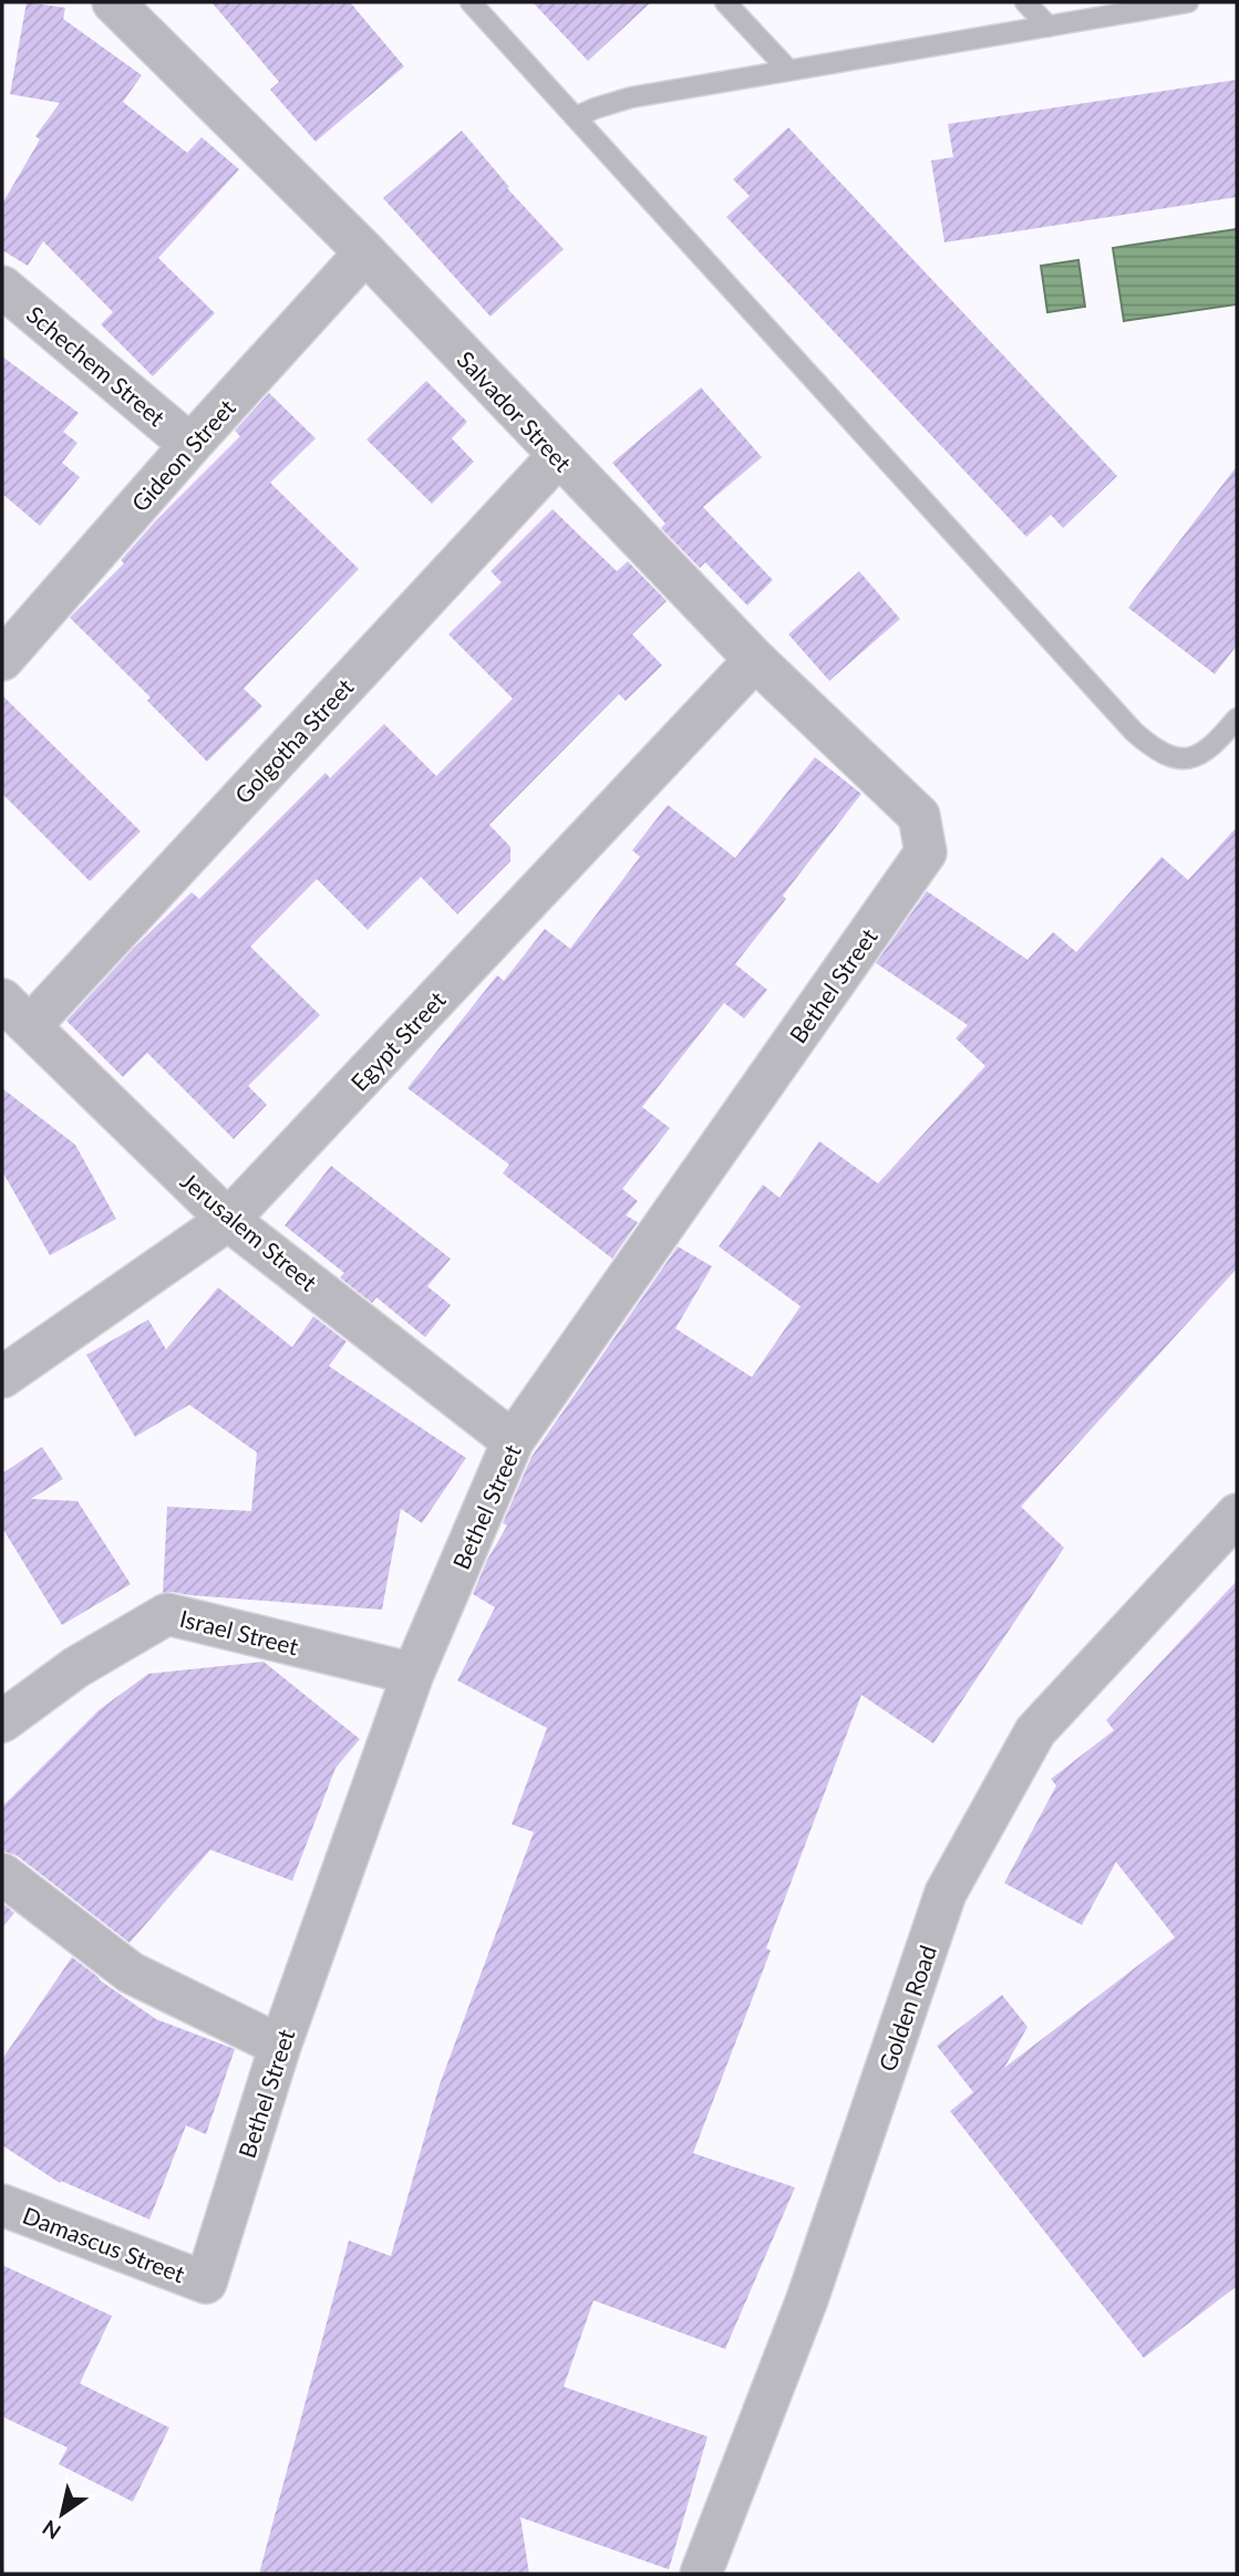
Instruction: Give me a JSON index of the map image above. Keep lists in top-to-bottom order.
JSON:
{
  "streets": {
    "street": [
      "Schechem Street",
      "Salvador Street",
      "Gideon Street",
      "Golgotha Street",
      "Bethel Street",
      "Egypt Street",
      "Jerusalem Street",
      "Israel Street",
      "Golden Road",
      "Damascus Street"
    ]
  },
  "crossings": [
    ["Schechem Street", "Gideon Street"],
    ["Salvador Street", "Gideon Street"],
    ["Salvador Street", "Golgotha Street"],
    ["Salvador Street", "Bethel Street"],
    ["Salvador Street", "Egypt Street"],
    ["Golgotha Street", "Jerusalem Street"],
    ["Bethel Street", "Jerusalem Street"],
    ["Bethel Street", "Israel Street"],
    ["Bethel Street", "Damascus Street"],
    ["Egypt Street", "Jerusalem Street"]
  ],
  "north": "bottom left"
}
